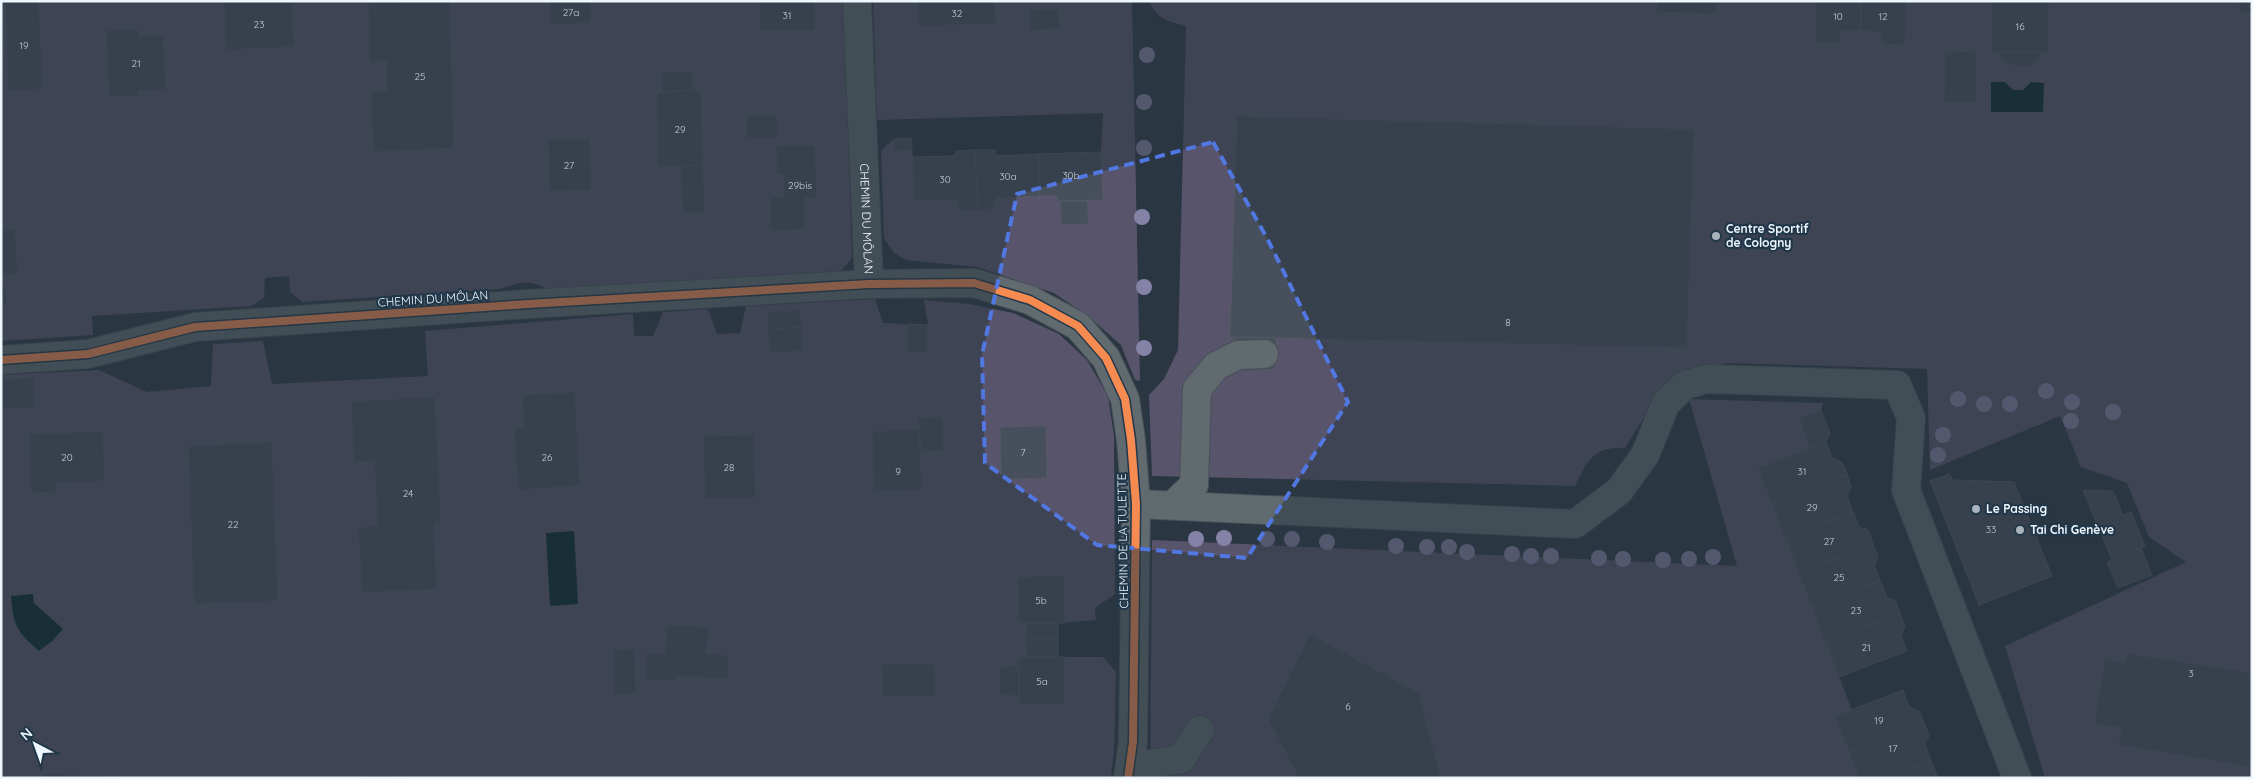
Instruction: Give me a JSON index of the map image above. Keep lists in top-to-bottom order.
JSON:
{
  "streets": {
    "street": ["CHEMIN DU MÔLAN", "CHEMIN DE LA TULETTE"]
  },
  "crossings": [
    ["CHEMIN DU MÔLAN", "CHEMIN DE LA TULETTE"]
  ],
  "places": ["Centre Sportif de Cologny", "Le Passing", "Tai Chi Genève"],
  "house_numbers": [
    "27a",
    "32",
    "31",
    "10",
    "12",
    "23",
    "16",
    "19",
    "21",
    "25",
    "29",
    "27",
    "30b",
    "30a",
    "30",
    "29bis",
    "8",
    "7",
    "20",
    "26",
    "28",
    "9",
    "31",
    "24",
    "29",
    "22",
    "33",
    "27",
    "25",
    "5b",
    "23",
    "21",
    "3",
    "5a",
    "6",
    "19",
    "17"
  ],
  "north": "top left"
}
